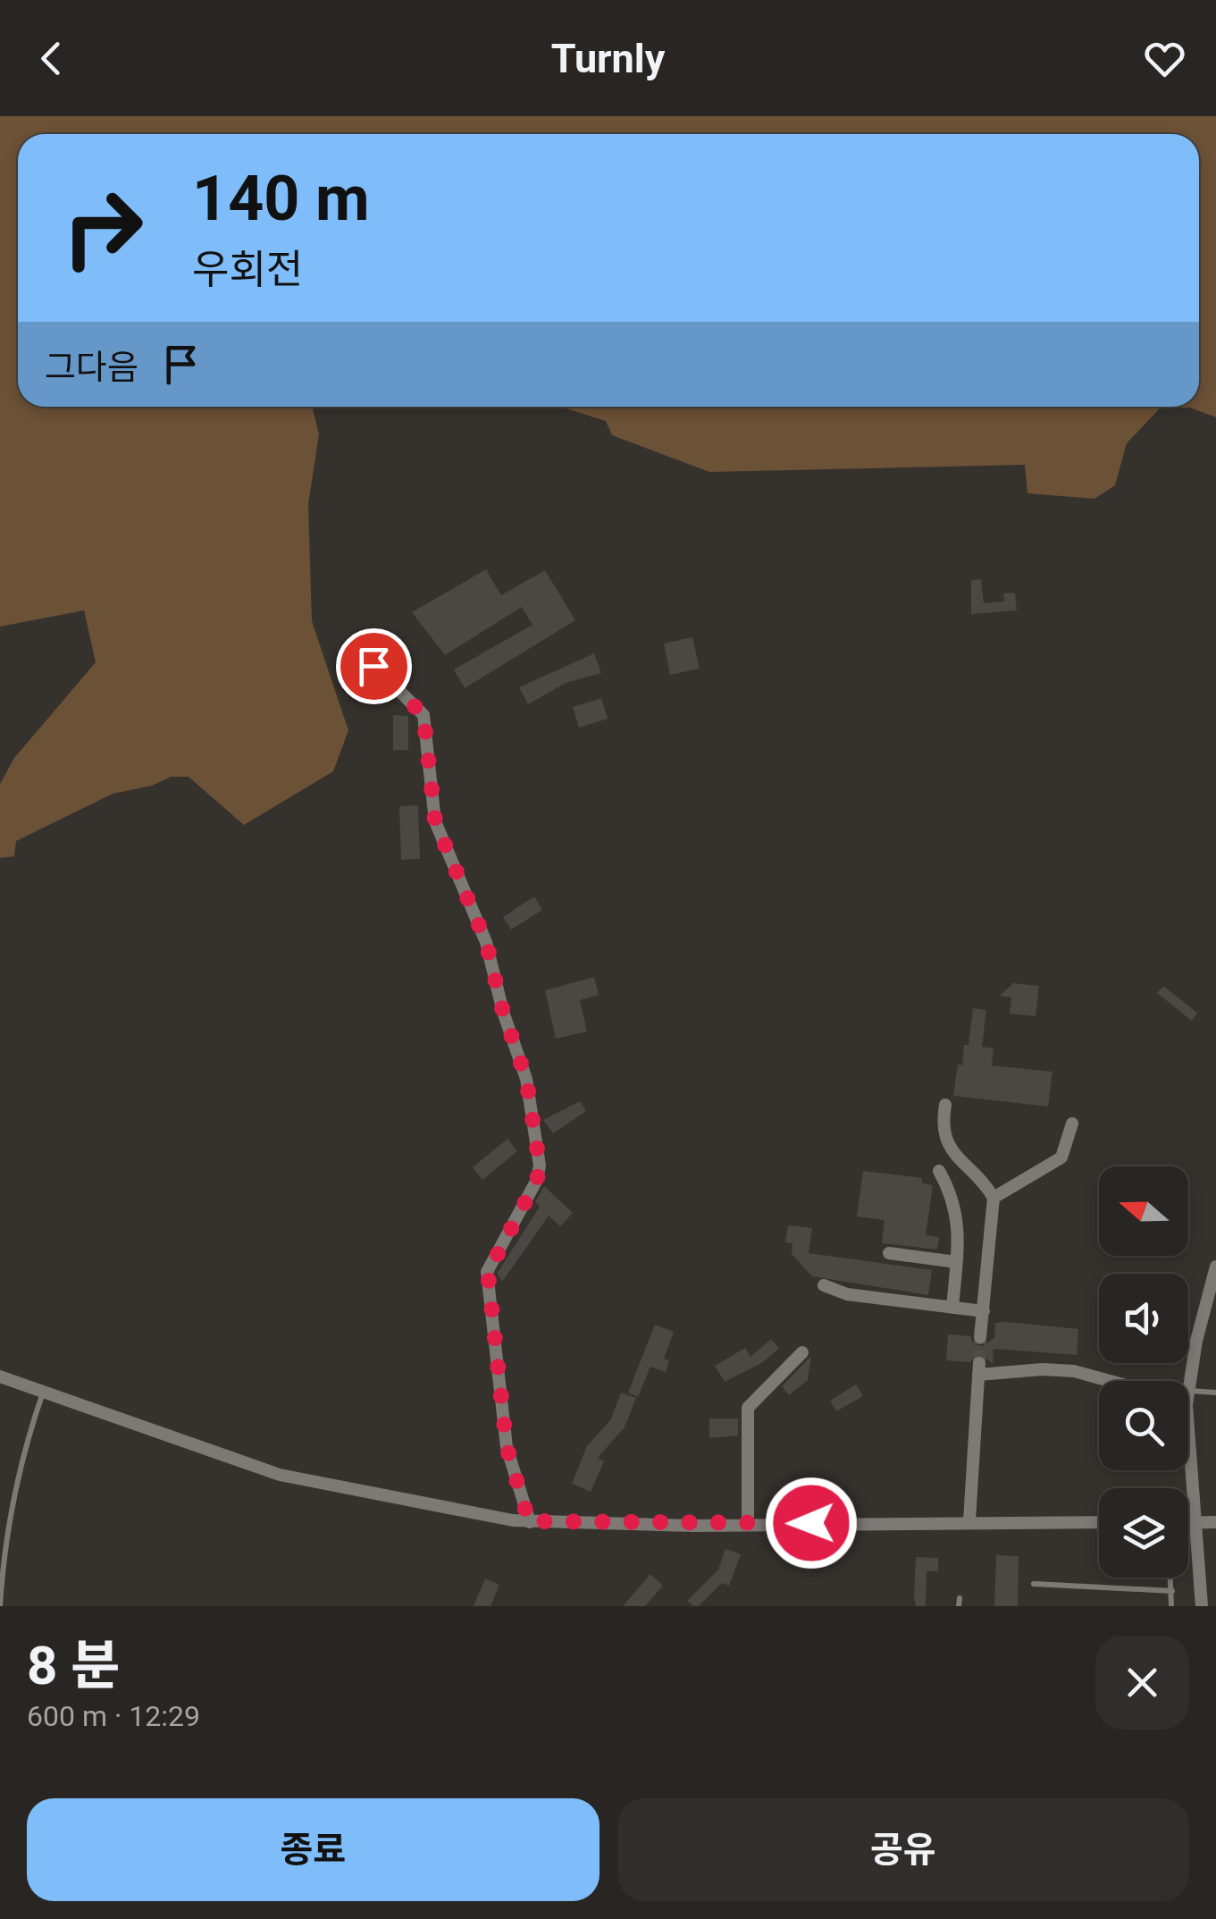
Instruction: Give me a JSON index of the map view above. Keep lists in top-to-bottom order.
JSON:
{
  "north": "left",
  "page": {
    "header": "Turnly",
    "turn": ["140 m", "우회전"],
    "then": "그다음",
    "heading": ["8 분", "600 m · 12:29"],
    "buttons": ["종료", "공유"]
  }
}
